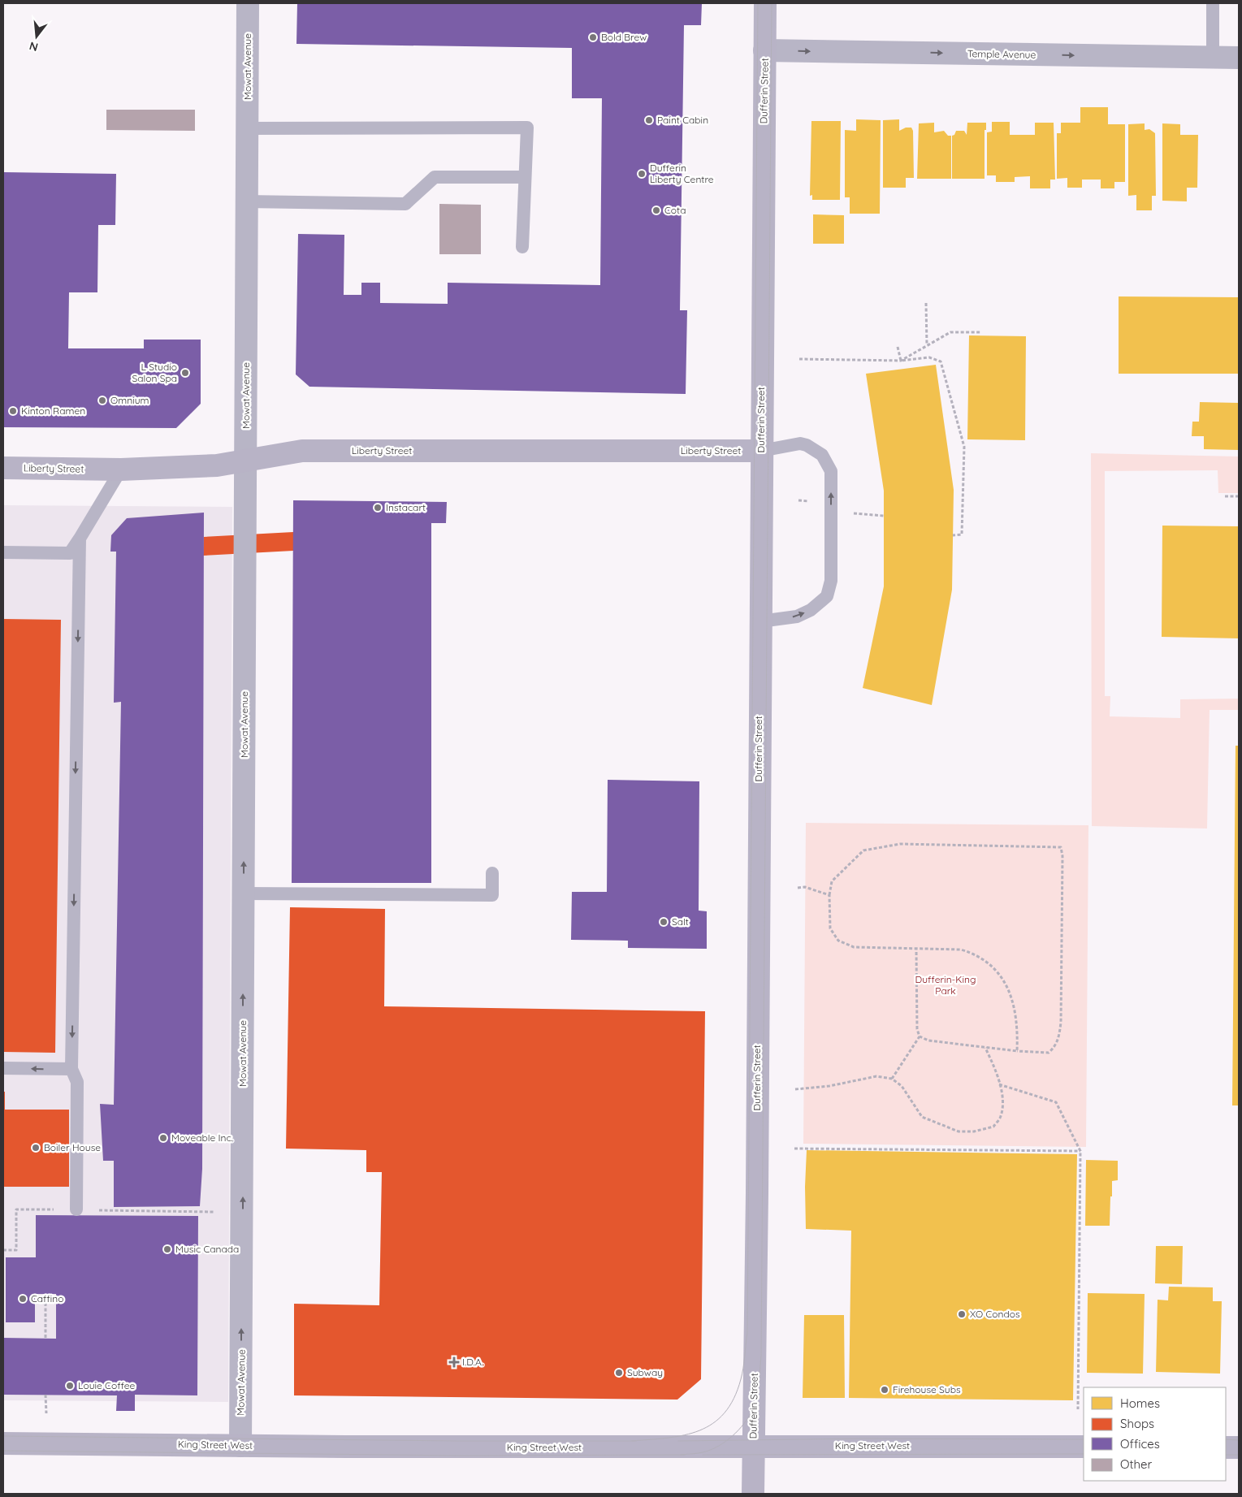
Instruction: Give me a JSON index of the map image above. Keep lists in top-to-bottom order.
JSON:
{
  "streets": {
    "main road": ["Dufferin Street", "Liberty Street", "King Street West"],
    "street": ["Temple Avenue", "Mowat Avenue"]
  },
  "crossings": [
    ["Temple Avenue", "Dufferin Street"],
    ["Mowat Avenue", "Liberty Street"],
    ["Mowat Avenue", "King Street West"],
    ["Dufferin Street", "Liberty Street"],
    ["Dufferin Street", "King Street West"]
  ],
  "one_way": ["Temple Avenue", "Mowat Avenue"],
  "parks": ["Dufferin-King Park"],
  "places": {
    "other": [
      "Bold Brew",
      "Paint Cabin",
      "Dufferin Liberty Centre",
      "Cota",
      "L Studio Salon Spa",
      "Omnium",
      "Kinton Ramen",
      "Instacart",
      "Salt",
      "Moveable Inc.",
      "Boiler House",
      "Music Canada",
      "Caffino",
      "XO Condos",
      "Subway",
      "Louie Coffee",
      "Firehouse Subs"
    ],
    "health": ["I.D.A."]
  },
  "legend": [
    "Homes",
    "Shops",
    "Offices",
    "Other"
  ],
  "north": "bottom"
}
